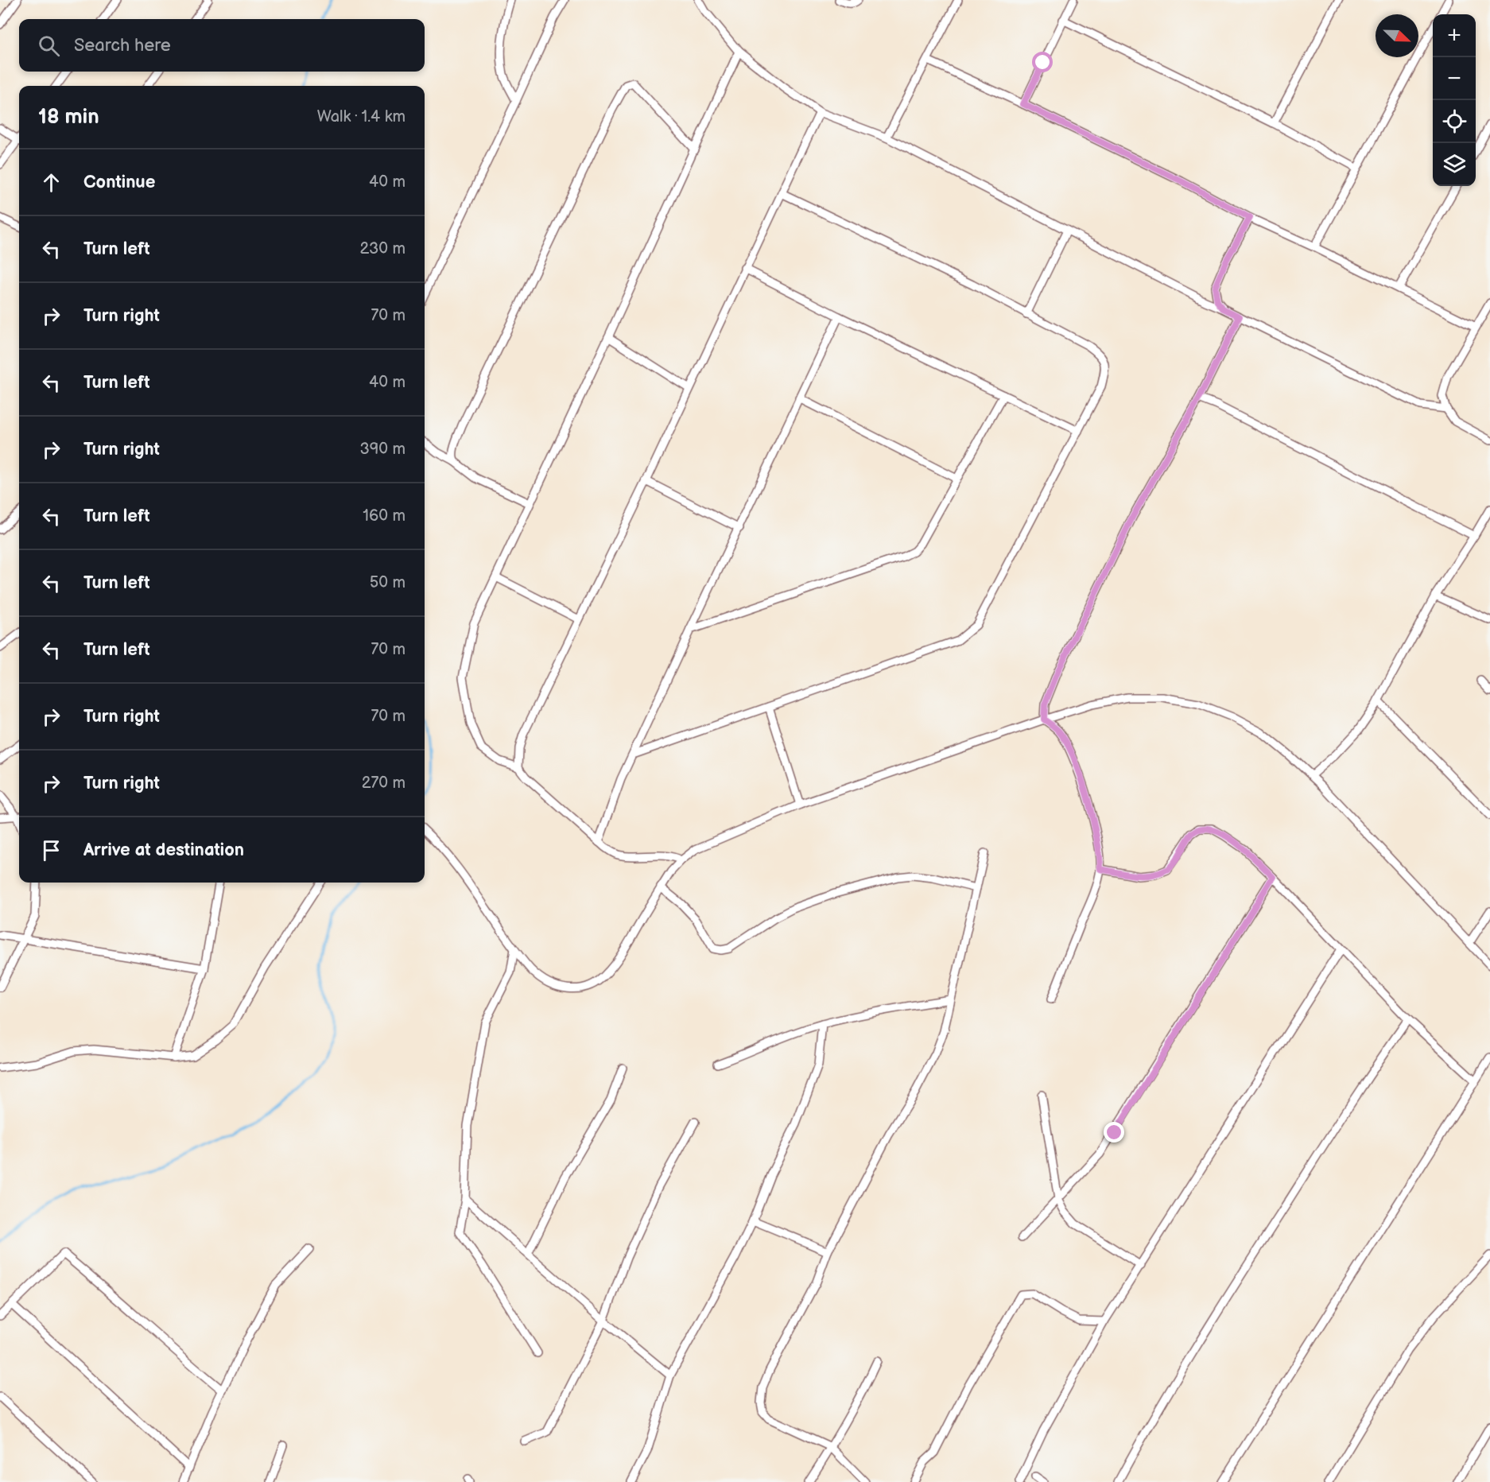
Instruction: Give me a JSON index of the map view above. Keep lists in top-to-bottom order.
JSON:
{
  "north": "bottom right",
  "page": {
    "map_buttons": ["+", "−"],
    "search": "Search here",
    "heading": ["18 min", "Walk · 1.4 km"],
    "list": [
      ["Continue", "40 m"],
      ["Turn left", "230 m"],
      ["Turn right", "70 m"],
      ["Turn left", "40 m"],
      ["Turn right", "390 m"],
      ["Turn left", "160 m"],
      ["Turn left", "50 m"],
      ["Turn left", "70 m"],
      ["Turn right", "70 m"],
      ["Turn right", "270 m"],
      "Arrive at destination"
    ]
  }
}
